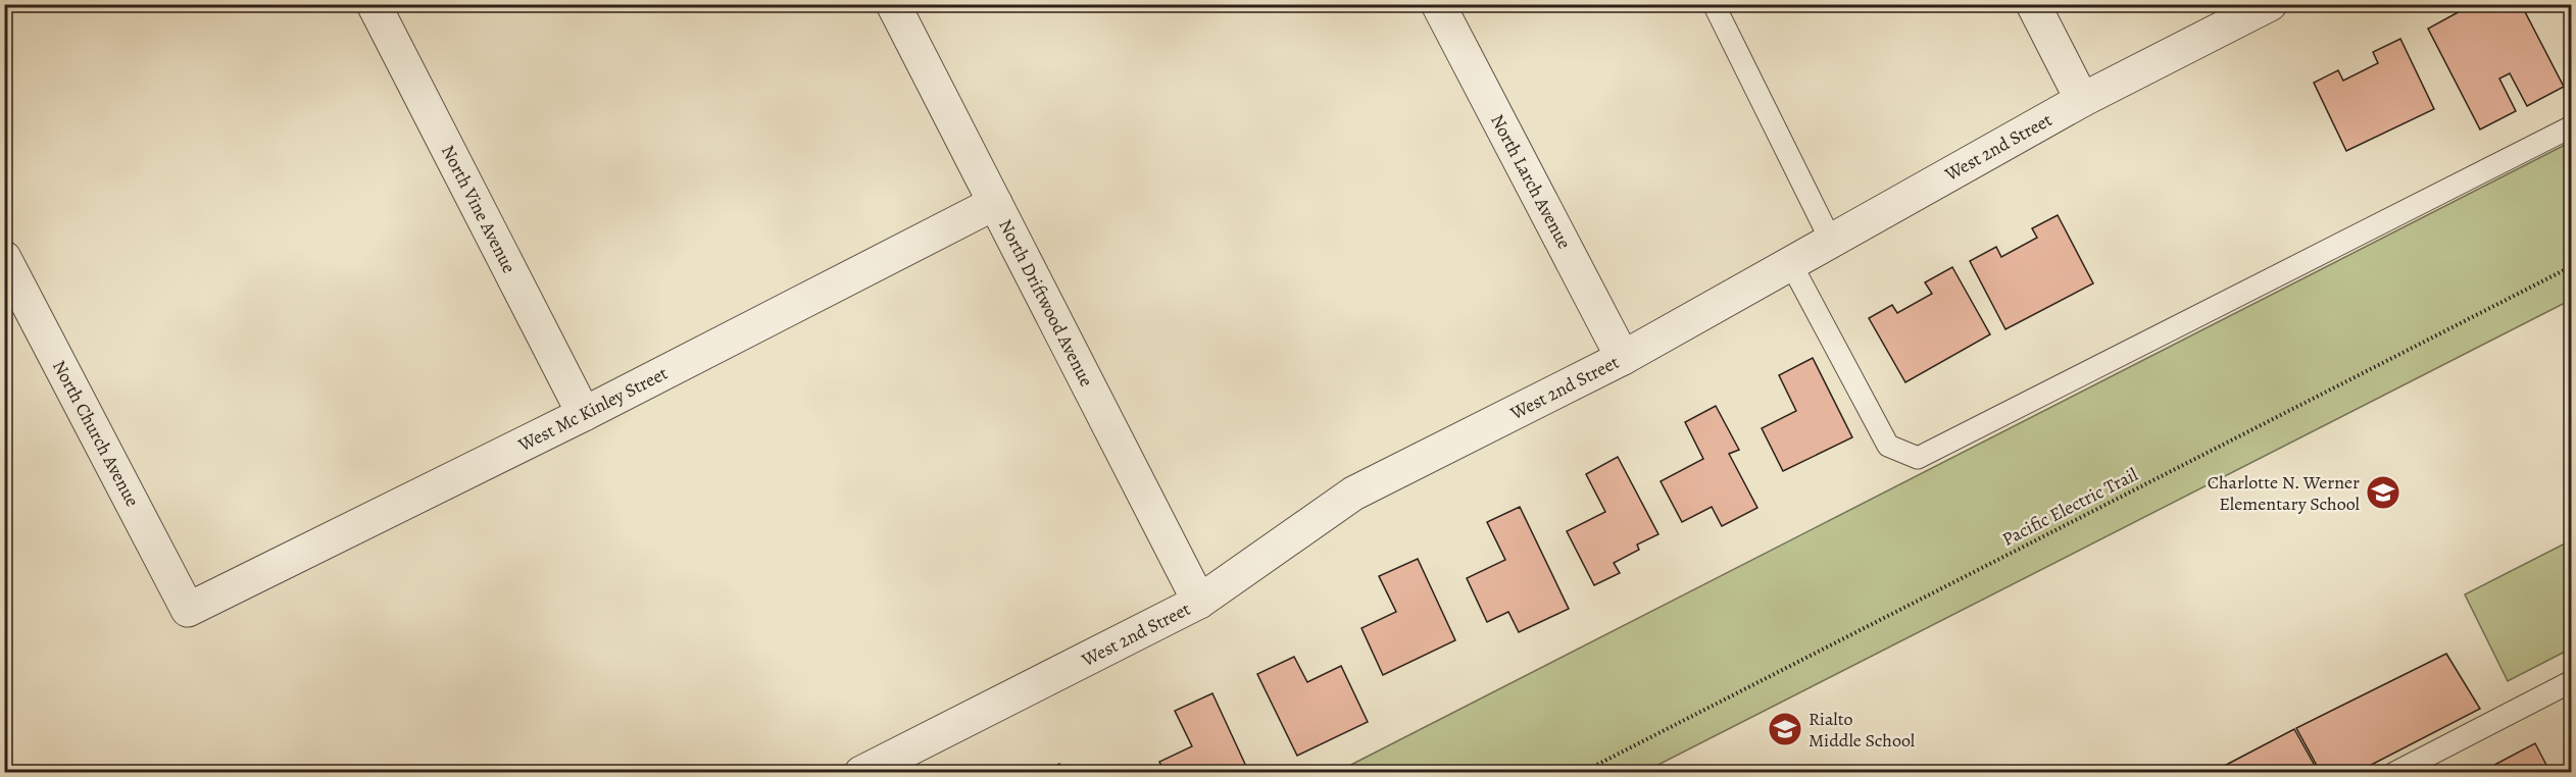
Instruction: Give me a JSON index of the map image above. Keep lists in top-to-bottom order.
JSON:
{
  "streets": {
    "street": [
      "West 2nd Street",
      "North Larch Avenue",
      "North Vine Avenue",
      "North Driftwood Avenue",
      "West Mc Kinley Street",
      "North Church Avenue"
    ],
    "path": ["Pacific Electric Trail"]
  },
  "crossings": [
    ["West 2nd Street", "North Larch Avenue"],
    ["West 2nd Street", "North Driftwood Avenue"],
    ["North Vine Avenue", "West Mc Kinley Street"],
    ["North Driftwood Avenue", "West Mc Kinley Street"],
    ["West Mc Kinley Street", "North Church Avenue"]
  ],
  "places": {
    "school or university": ["Charlotte N. Werner Elementary School", "Rialto Middle School"]
  }
}
